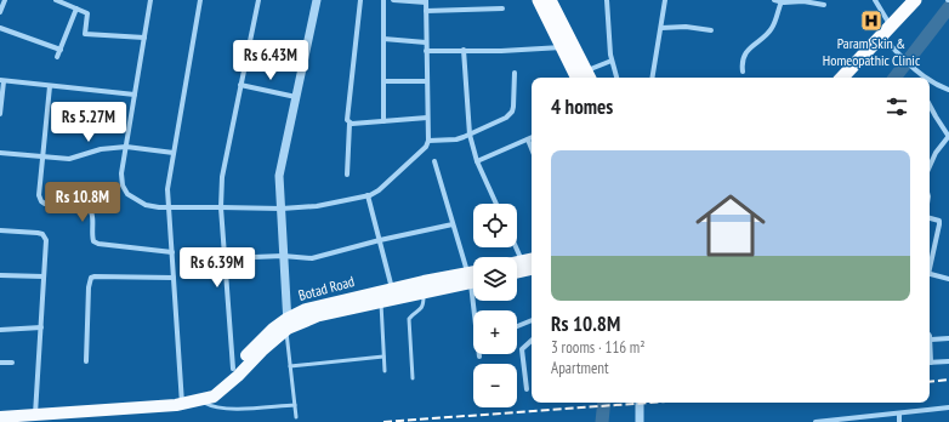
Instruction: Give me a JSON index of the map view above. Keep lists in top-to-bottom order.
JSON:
{
  "streets": {
    "main road": ["Botad Road"]
  },
  "places": {
    "hospital": ["Param Skin & Homeopathic Clinic"]
  },
  "page": {
    "price": [
      "Rs 6.43M",
      "Rs 5.27M",
      "Rs 10.8M",
      "Rs 6.39M"
    ],
    "heading": "4 homes",
    "list": [
      {
        "name": "Rs 10.8M",
        "note": "3 rooms · 116 m² · Apartment"
      }
    ],
    "map_buttons": ["+", "−"]
  }
}
